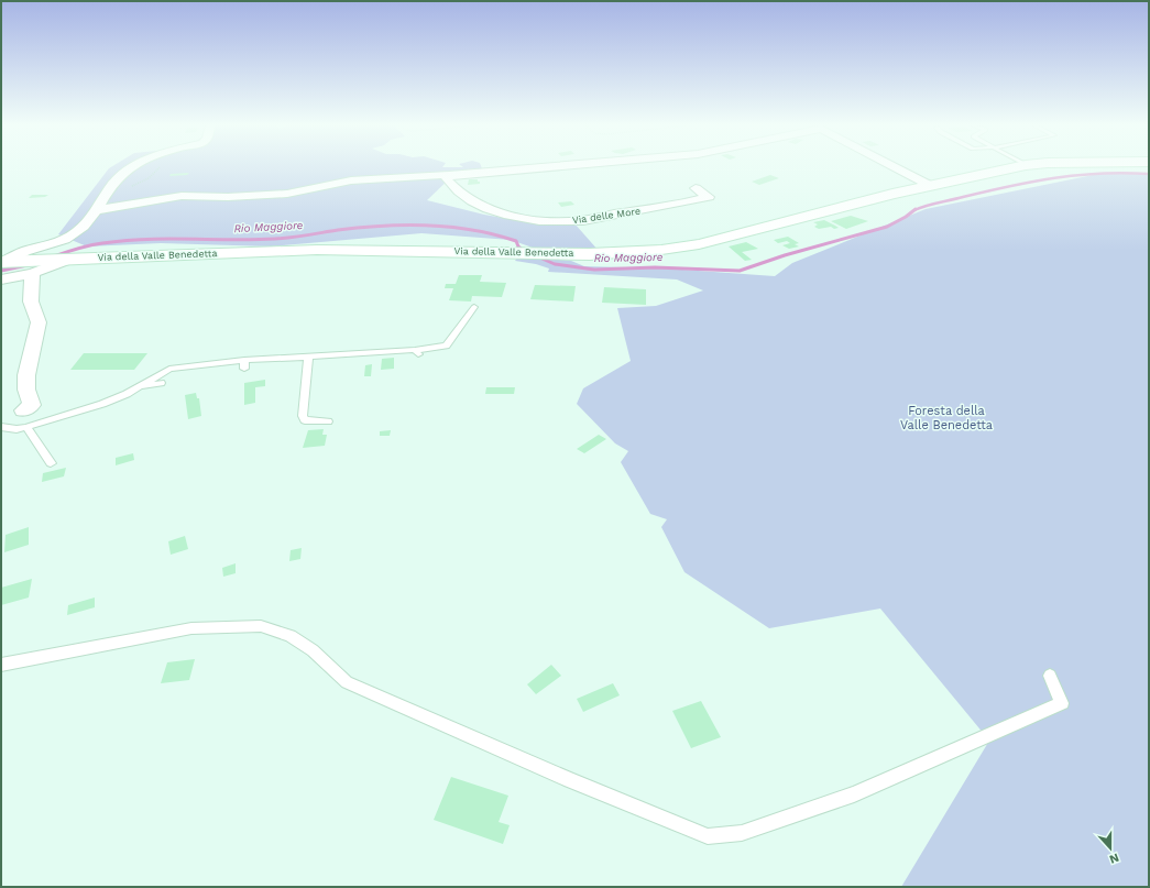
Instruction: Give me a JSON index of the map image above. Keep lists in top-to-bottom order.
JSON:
{
  "streets": {
    "main road": ["Via della Valle Benedetta"],
    "street": ["Via delle More"]
  },
  "water": ["Rio Maggiore"],
  "parks": ["Foresta della Valle Benedetta"],
  "north": "bottom"
}
